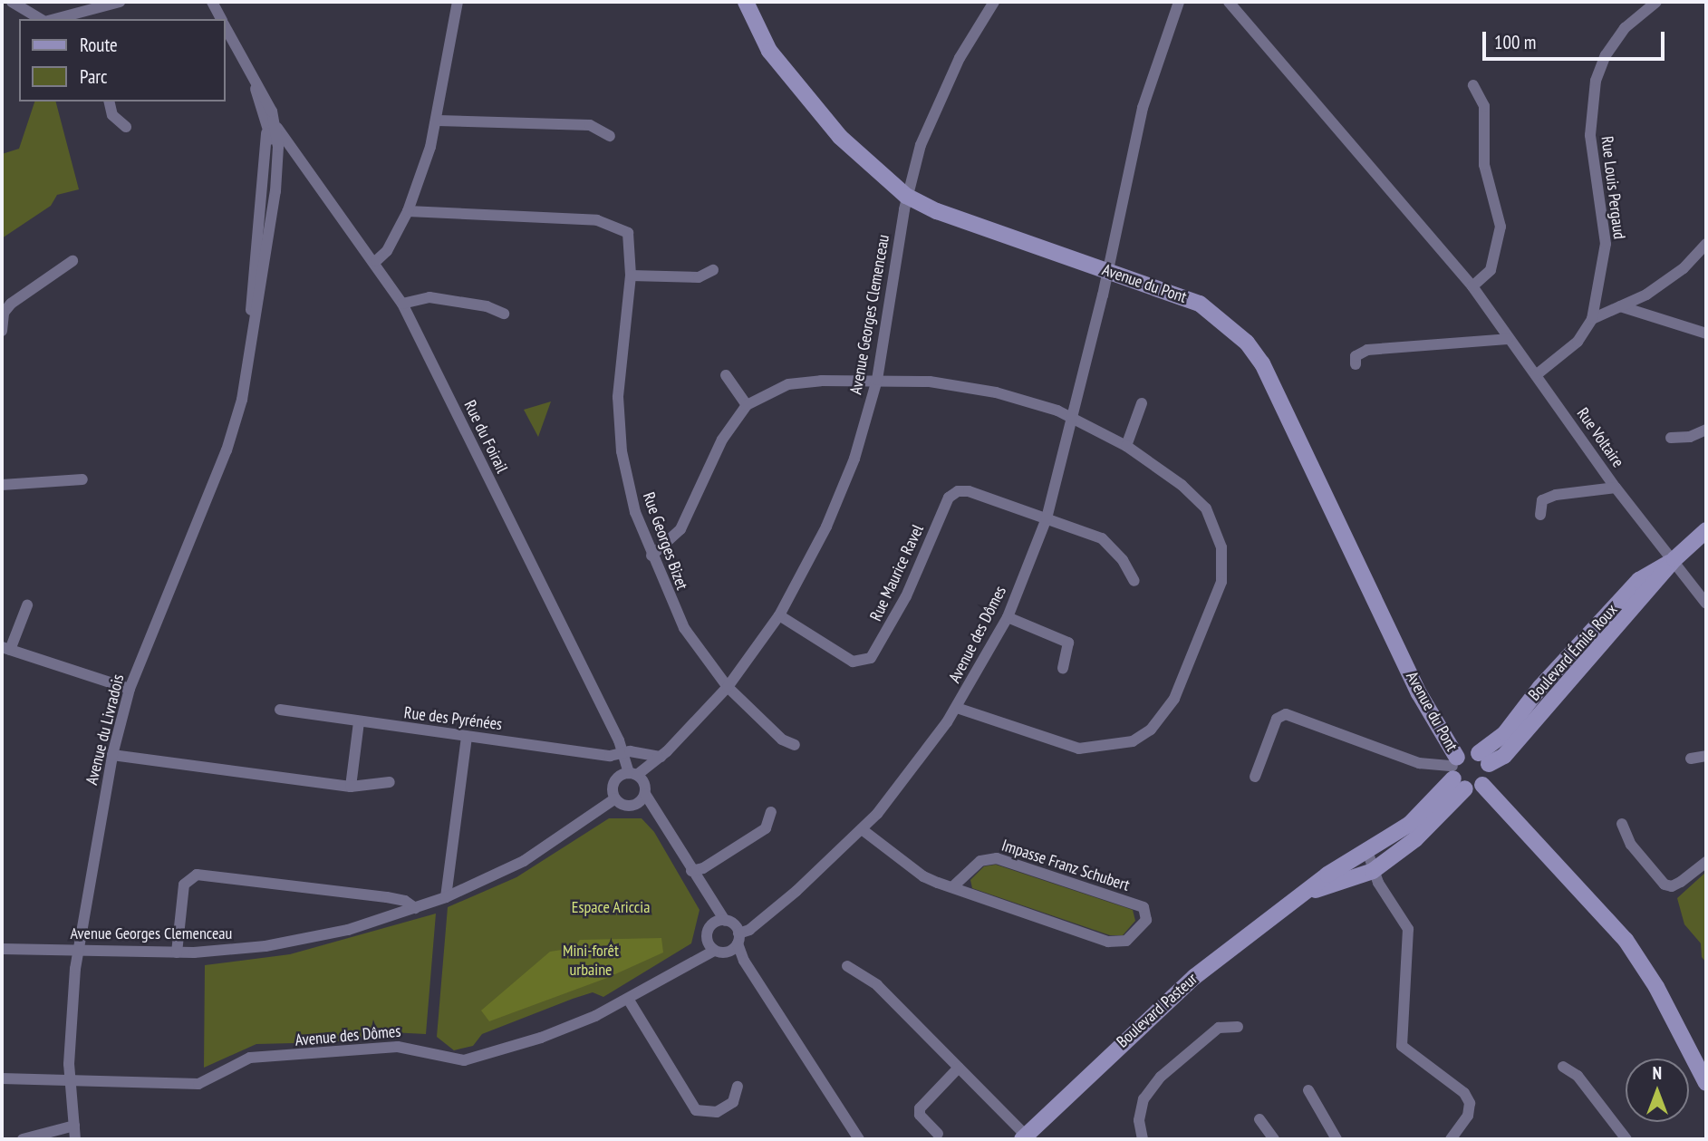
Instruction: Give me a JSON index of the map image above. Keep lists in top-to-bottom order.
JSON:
{
  "streets": {
    "main road": ["Avenue du Pont", "Boulevard Émile Roux", "Boulevard Pasteur"],
    "street": [
      "Rue Louis Pergaud",
      "Avenue Georges Clemenceau",
      "Rue du Foirail",
      "Rue Voltaire",
      "Rue Georges Bizet",
      "Rue Maurice Ravel",
      "Avenue des Dômes",
      "Rue des Pyrénées",
      "Avenue du Livradois",
      "Impasse Franz Schubert"
    ]
  },
  "crossings": [
    ["Rue Louis Pergaud", "Rue Voltaire"],
    ["Avenue du Pont", "Avenue Georges Clemenceau"],
    ["Avenue du Pont", "Avenue des Dômes"],
    ["Avenue du Pont", "Boulevard Pasteur"],
    ["Avenue Georges Clemenceau", "Rue du Foirail"],
    ["Avenue Georges Clemenceau", "Rue Georges Bizet"],
    ["Avenue Georges Clemenceau", "Rue Maurice Ravel"],
    ["Avenue Georges Clemenceau", "Avenue du Livradois"],
    ["Rue du Foirail", "Rue des Pyrénées"],
    ["Rue du Foirail", "Avenue du Livradois"],
    ["Rue Voltaire", "Boulevard Émile Roux"],
    ["Rue Maurice Ravel", "Avenue des Dômes"],
    ["Avenue des Dômes", "Avenue du Livradois"],
    ["Avenue des Dômes", "Impasse Franz Schubert"]
  ],
  "parks": ["Espace Ariccia", "Mini-forêt urbaine"],
  "legend": ["Route", "Parc"],
  "scale_bar": "100 m",
  "north": "top"
}
